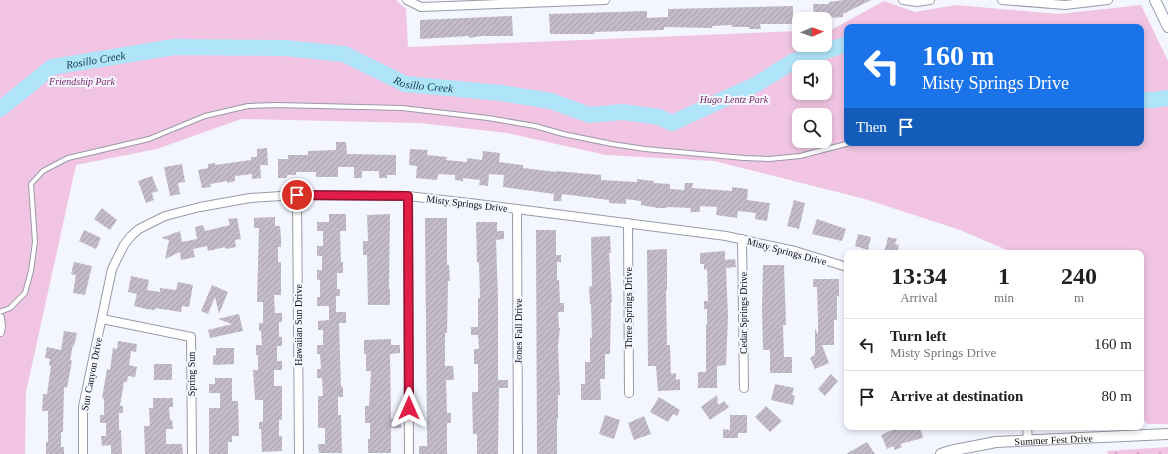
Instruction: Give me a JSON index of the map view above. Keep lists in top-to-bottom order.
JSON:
{
  "streets": {
    "street": [
      "Misty Springs Drive",
      "Three Springs Drive",
      "Cedar Springs Drive",
      "Hawaiian Sun Drive",
      "Jones Fall Drive",
      "Sun Canyon Drive",
      "Spring Sun",
      "Summer Fest Drive"
    ]
  },
  "crossings": [
    ["Misty Springs Drive", "Three Springs Drive"],
    ["Misty Springs Drive", "Cedar Springs Drive"],
    ["Misty Springs Drive", "Hawaiian Sun Drive"],
    ["Misty Springs Drive", "Jones Fall Drive"],
    ["Misty Springs Drive", "Sun Canyon Drive"],
    ["Misty Springs Drive", "Spring Sun"],
    ["Sun Canyon Drive", "Spring Sun"]
  ],
  "water": ["Rosillo Creek"],
  "parks": ["Friendship Park", "Hugo Lentz Park"],
  "north": "right",
  "page": {
    "turn": ["160 m", "Misty Springs Drive"],
    "then": "Then",
    "eta": [
      "13:34",
      "Arrival",
      "1",
      "min",
      "240",
      "m"
    ],
    "list": [
      {
        "name": "Turn left",
        "note": "Misty Springs Drive",
        "value": "160 m"
      },
      {
        "name": "Arrive at destination",
        "value": "80 m"
      }
    ]
  }
}
